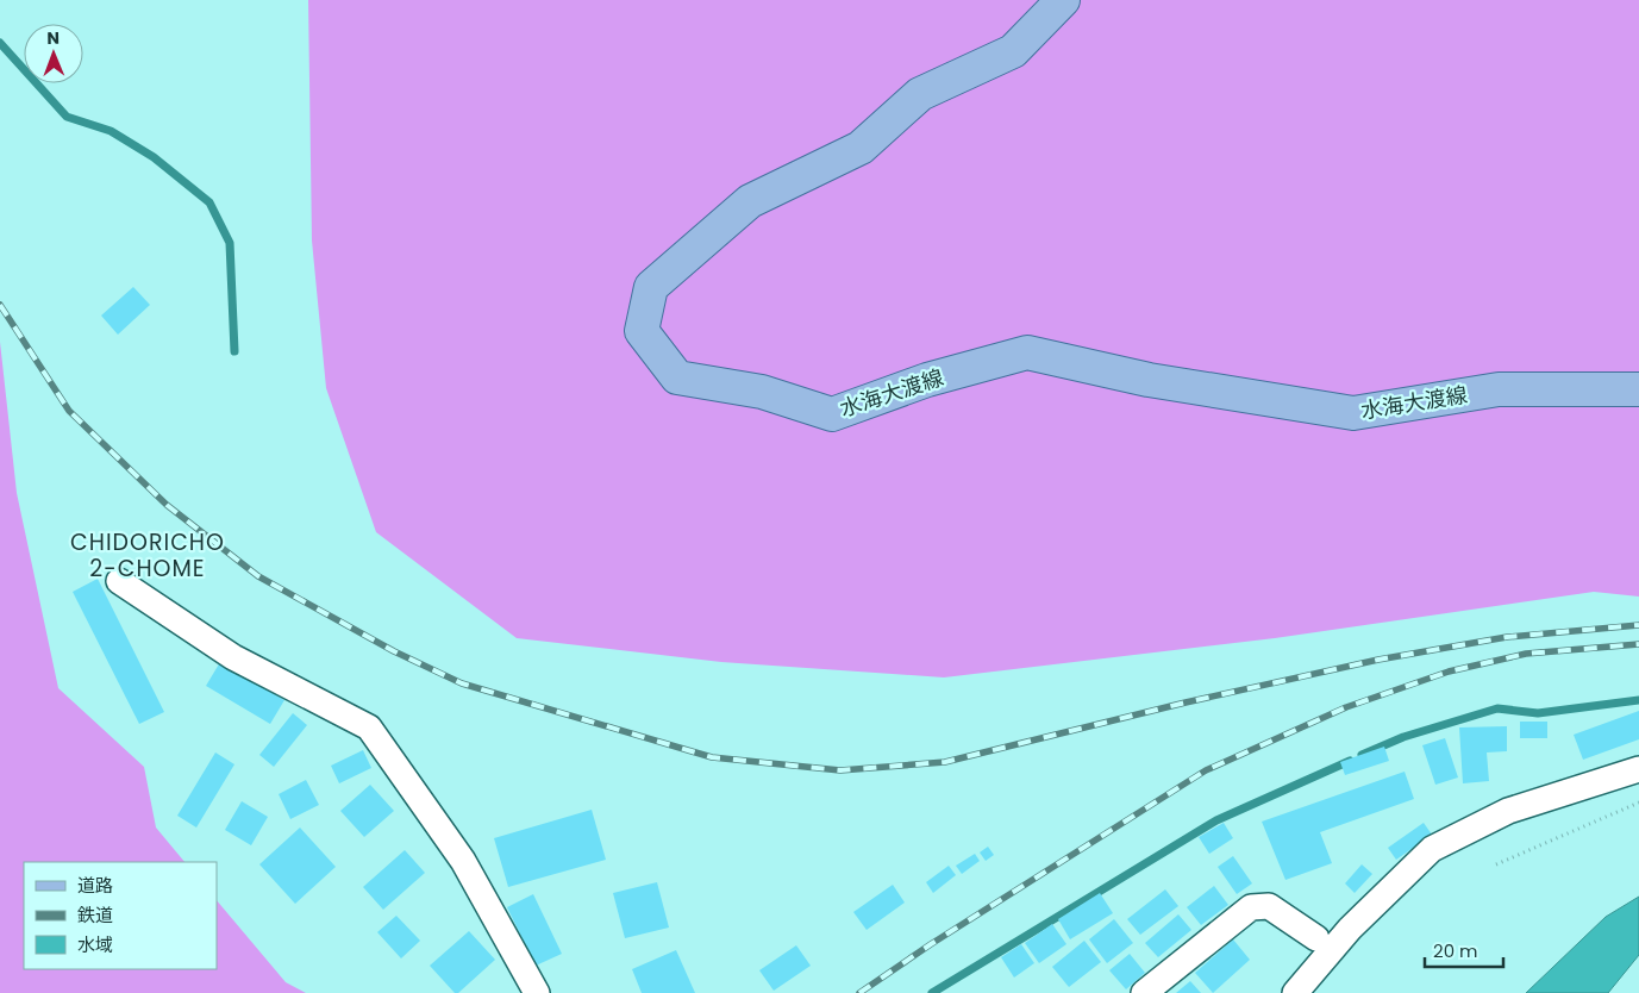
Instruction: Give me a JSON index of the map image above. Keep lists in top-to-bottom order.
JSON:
{
  "streets": {
    "main road": ["水海大渡線"]
  },
  "districts": ["CHIDORICHO 2-CHOME"],
  "legend": ["道路", "鉄道", "水域"],
  "scale_bar": "20 m",
  "north": "top"
}
